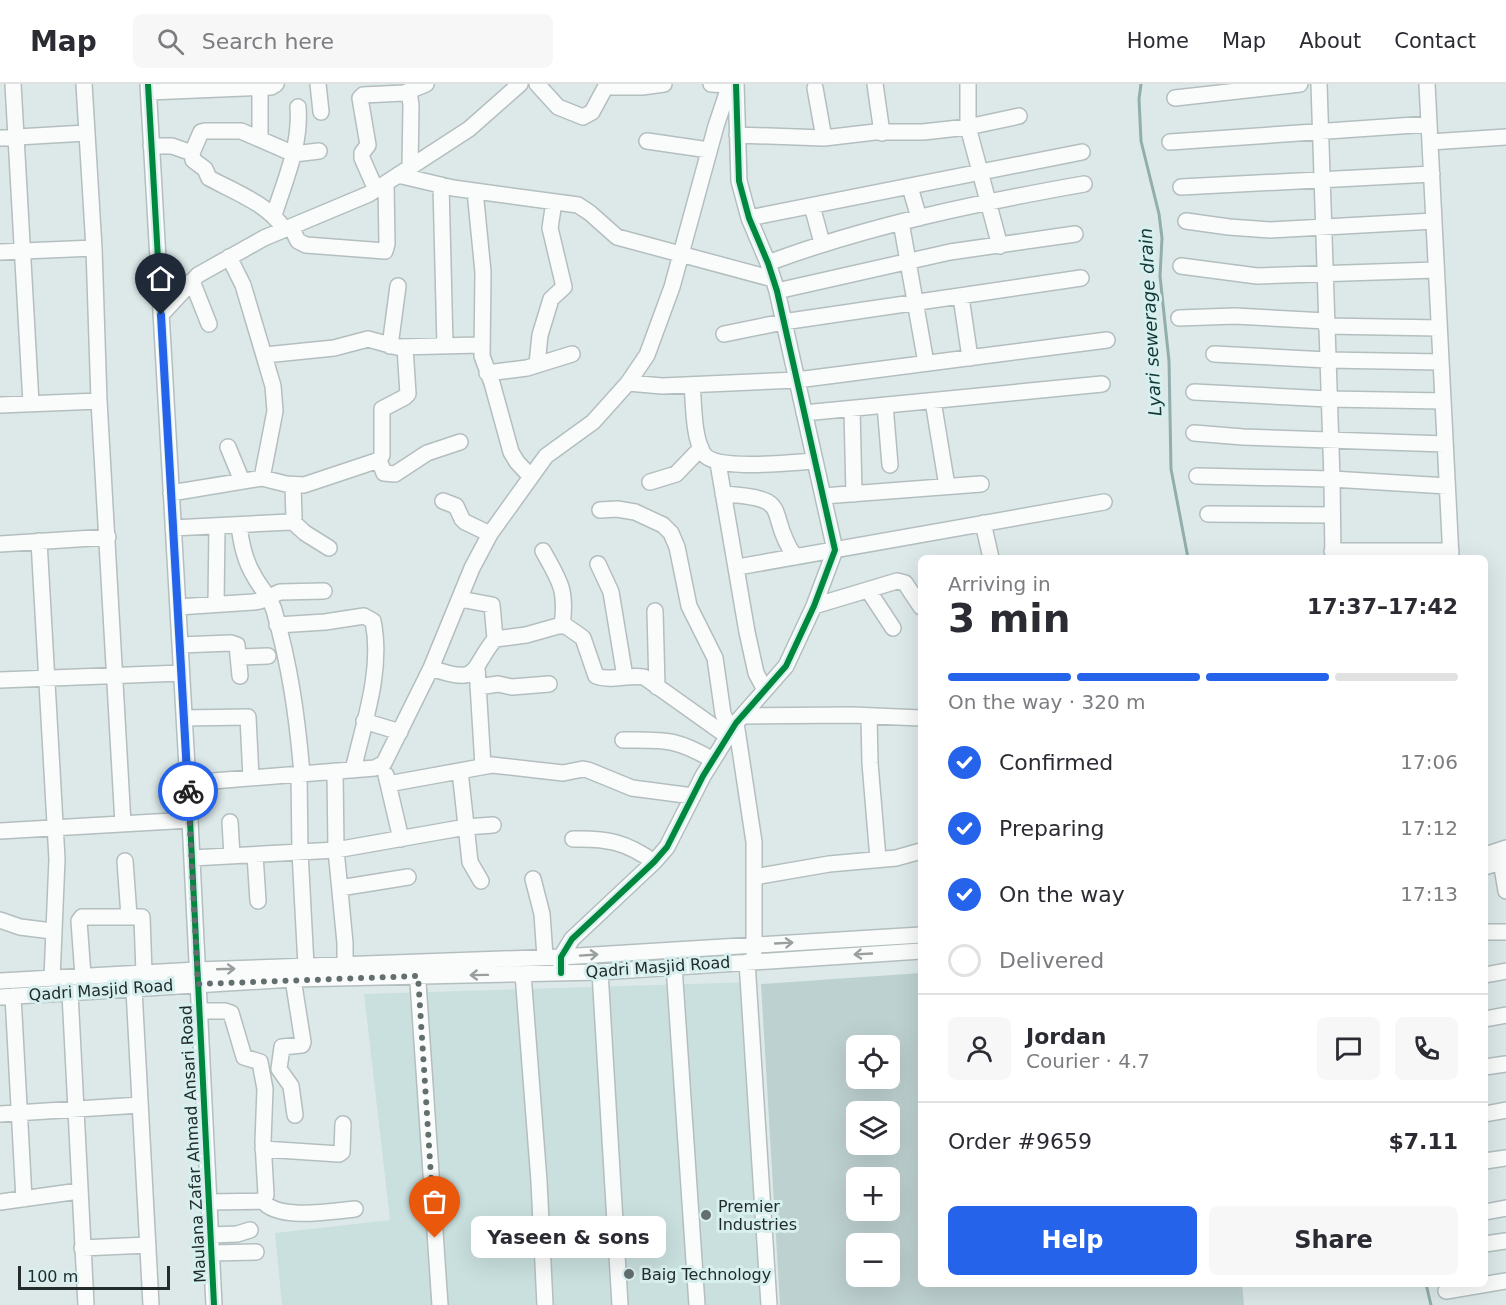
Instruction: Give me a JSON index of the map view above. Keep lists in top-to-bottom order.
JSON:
{
  "streets": {
    "street": ["Qadri Masjid Road", "Maulana Zafar Ahmad Ansari Road"]
  },
  "crossings": [
    ["Qadri Masjid Road", "Maulana Zafar Ahmad Ansari Road"]
  ],
  "water": ["Lyari sewerage drain"],
  "places": ["Premier Industries", "Yaseen & sons", "Baig Technology"],
  "scale_bar": "100 m",
  "page": {
    "header": "Map",
    "search": "Search here",
    "nav": [
      "Home",
      "Map",
      "About",
      "Contact"
    ],
    "heading": ["3 min", "Arriving in", "17:37–17:42"],
    "panel": [
      "Jordan",
      "Courier · 4.7",
      "Order #9659",
      "$7.11"
    ],
    "bar": "On the way · 320 m",
    "list": [
      ["Confirmed", "17:06"],
      ["Preparing", "17:12"],
      ["On the way", "17:13"],
      "Delivered"
    ],
    "map_buttons": ["+", "−"],
    "buttons": ["Help", "Share"],
    "bubble": "Yaseen & sons",
    "scale": "100 m"
  }
}
